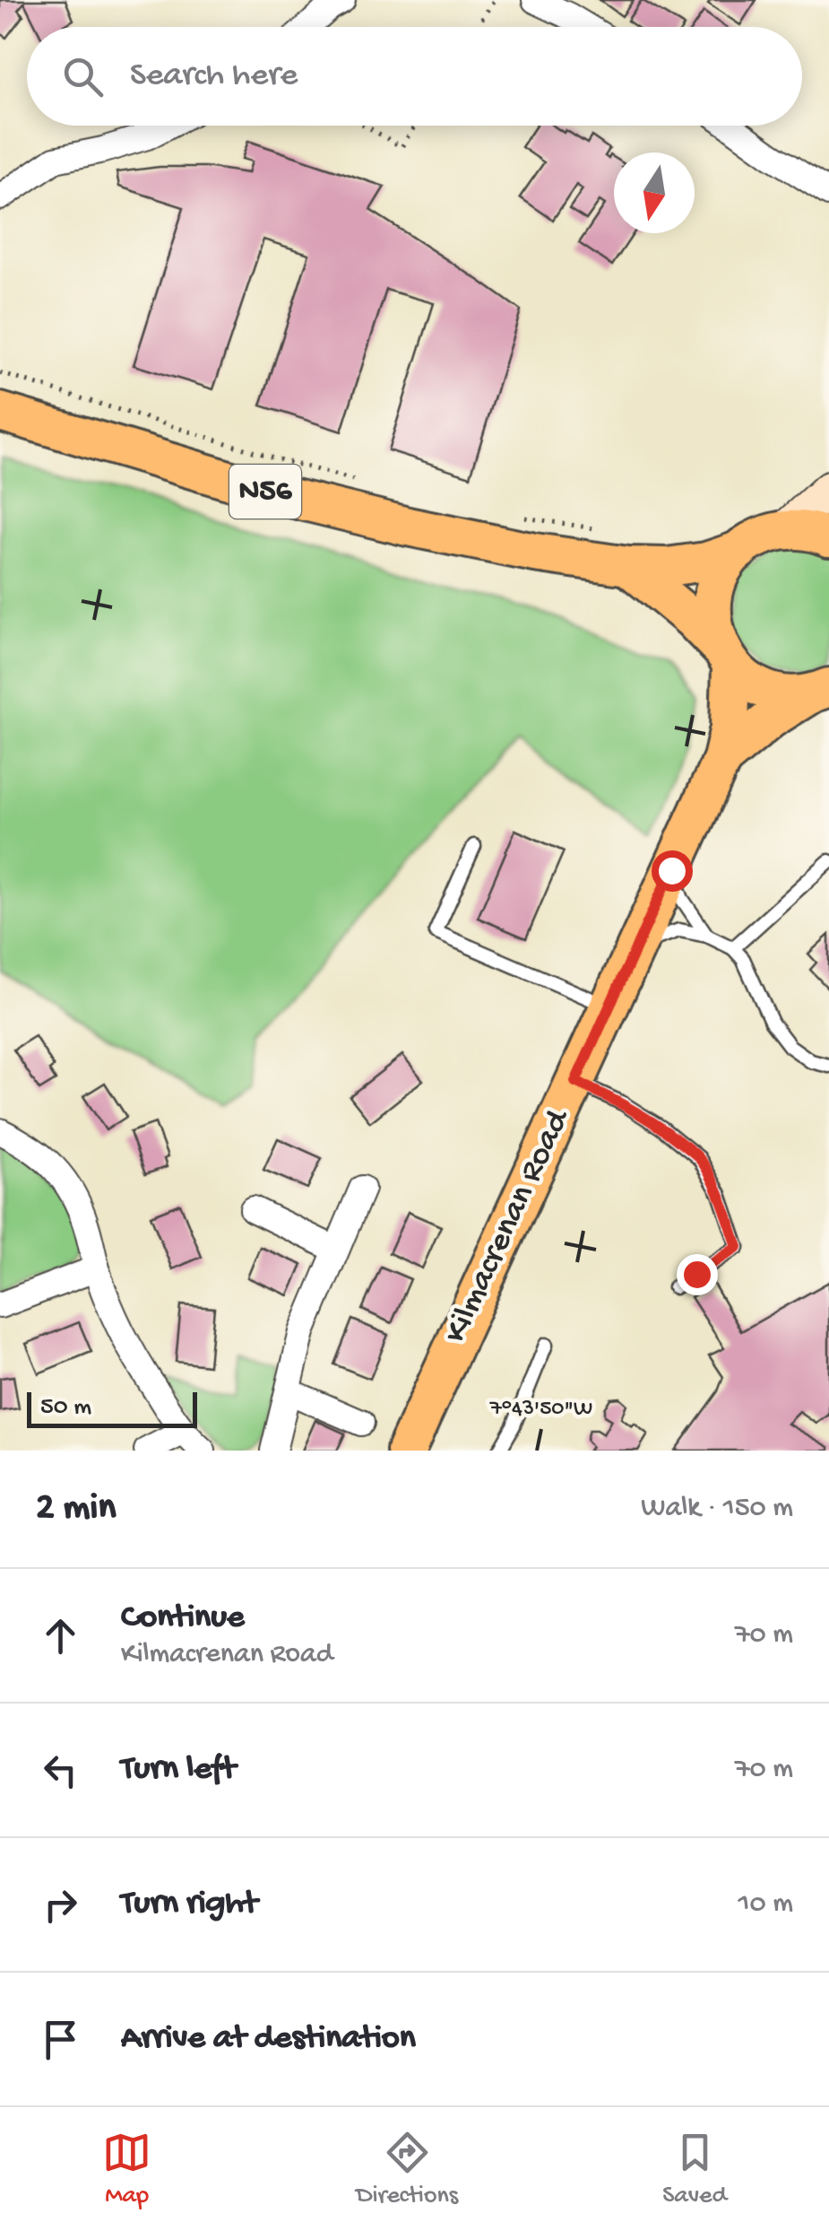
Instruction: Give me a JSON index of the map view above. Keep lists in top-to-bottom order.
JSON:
{
  "streets": {
    "main road": ["N56", "Kilmacrenan Road"]
  },
  "scale_bar": "50 m",
  "north": "bottom",
  "page": {
    "search": "Search here",
    "scale": "50 m",
    "heading": ["2 min", "Walk · 150 m"],
    "list": [
      ["Continue", "Kilmacrenan Road", "70 m"],
      ["Turn left", "70 m"],
      ["Turn right", "10 m"],
      "Arrive at destination"
    ],
    "nav": ["Map", "Directions", "Saved"]
  },
  "coordinates": ["7°43'50\"W"]
}
